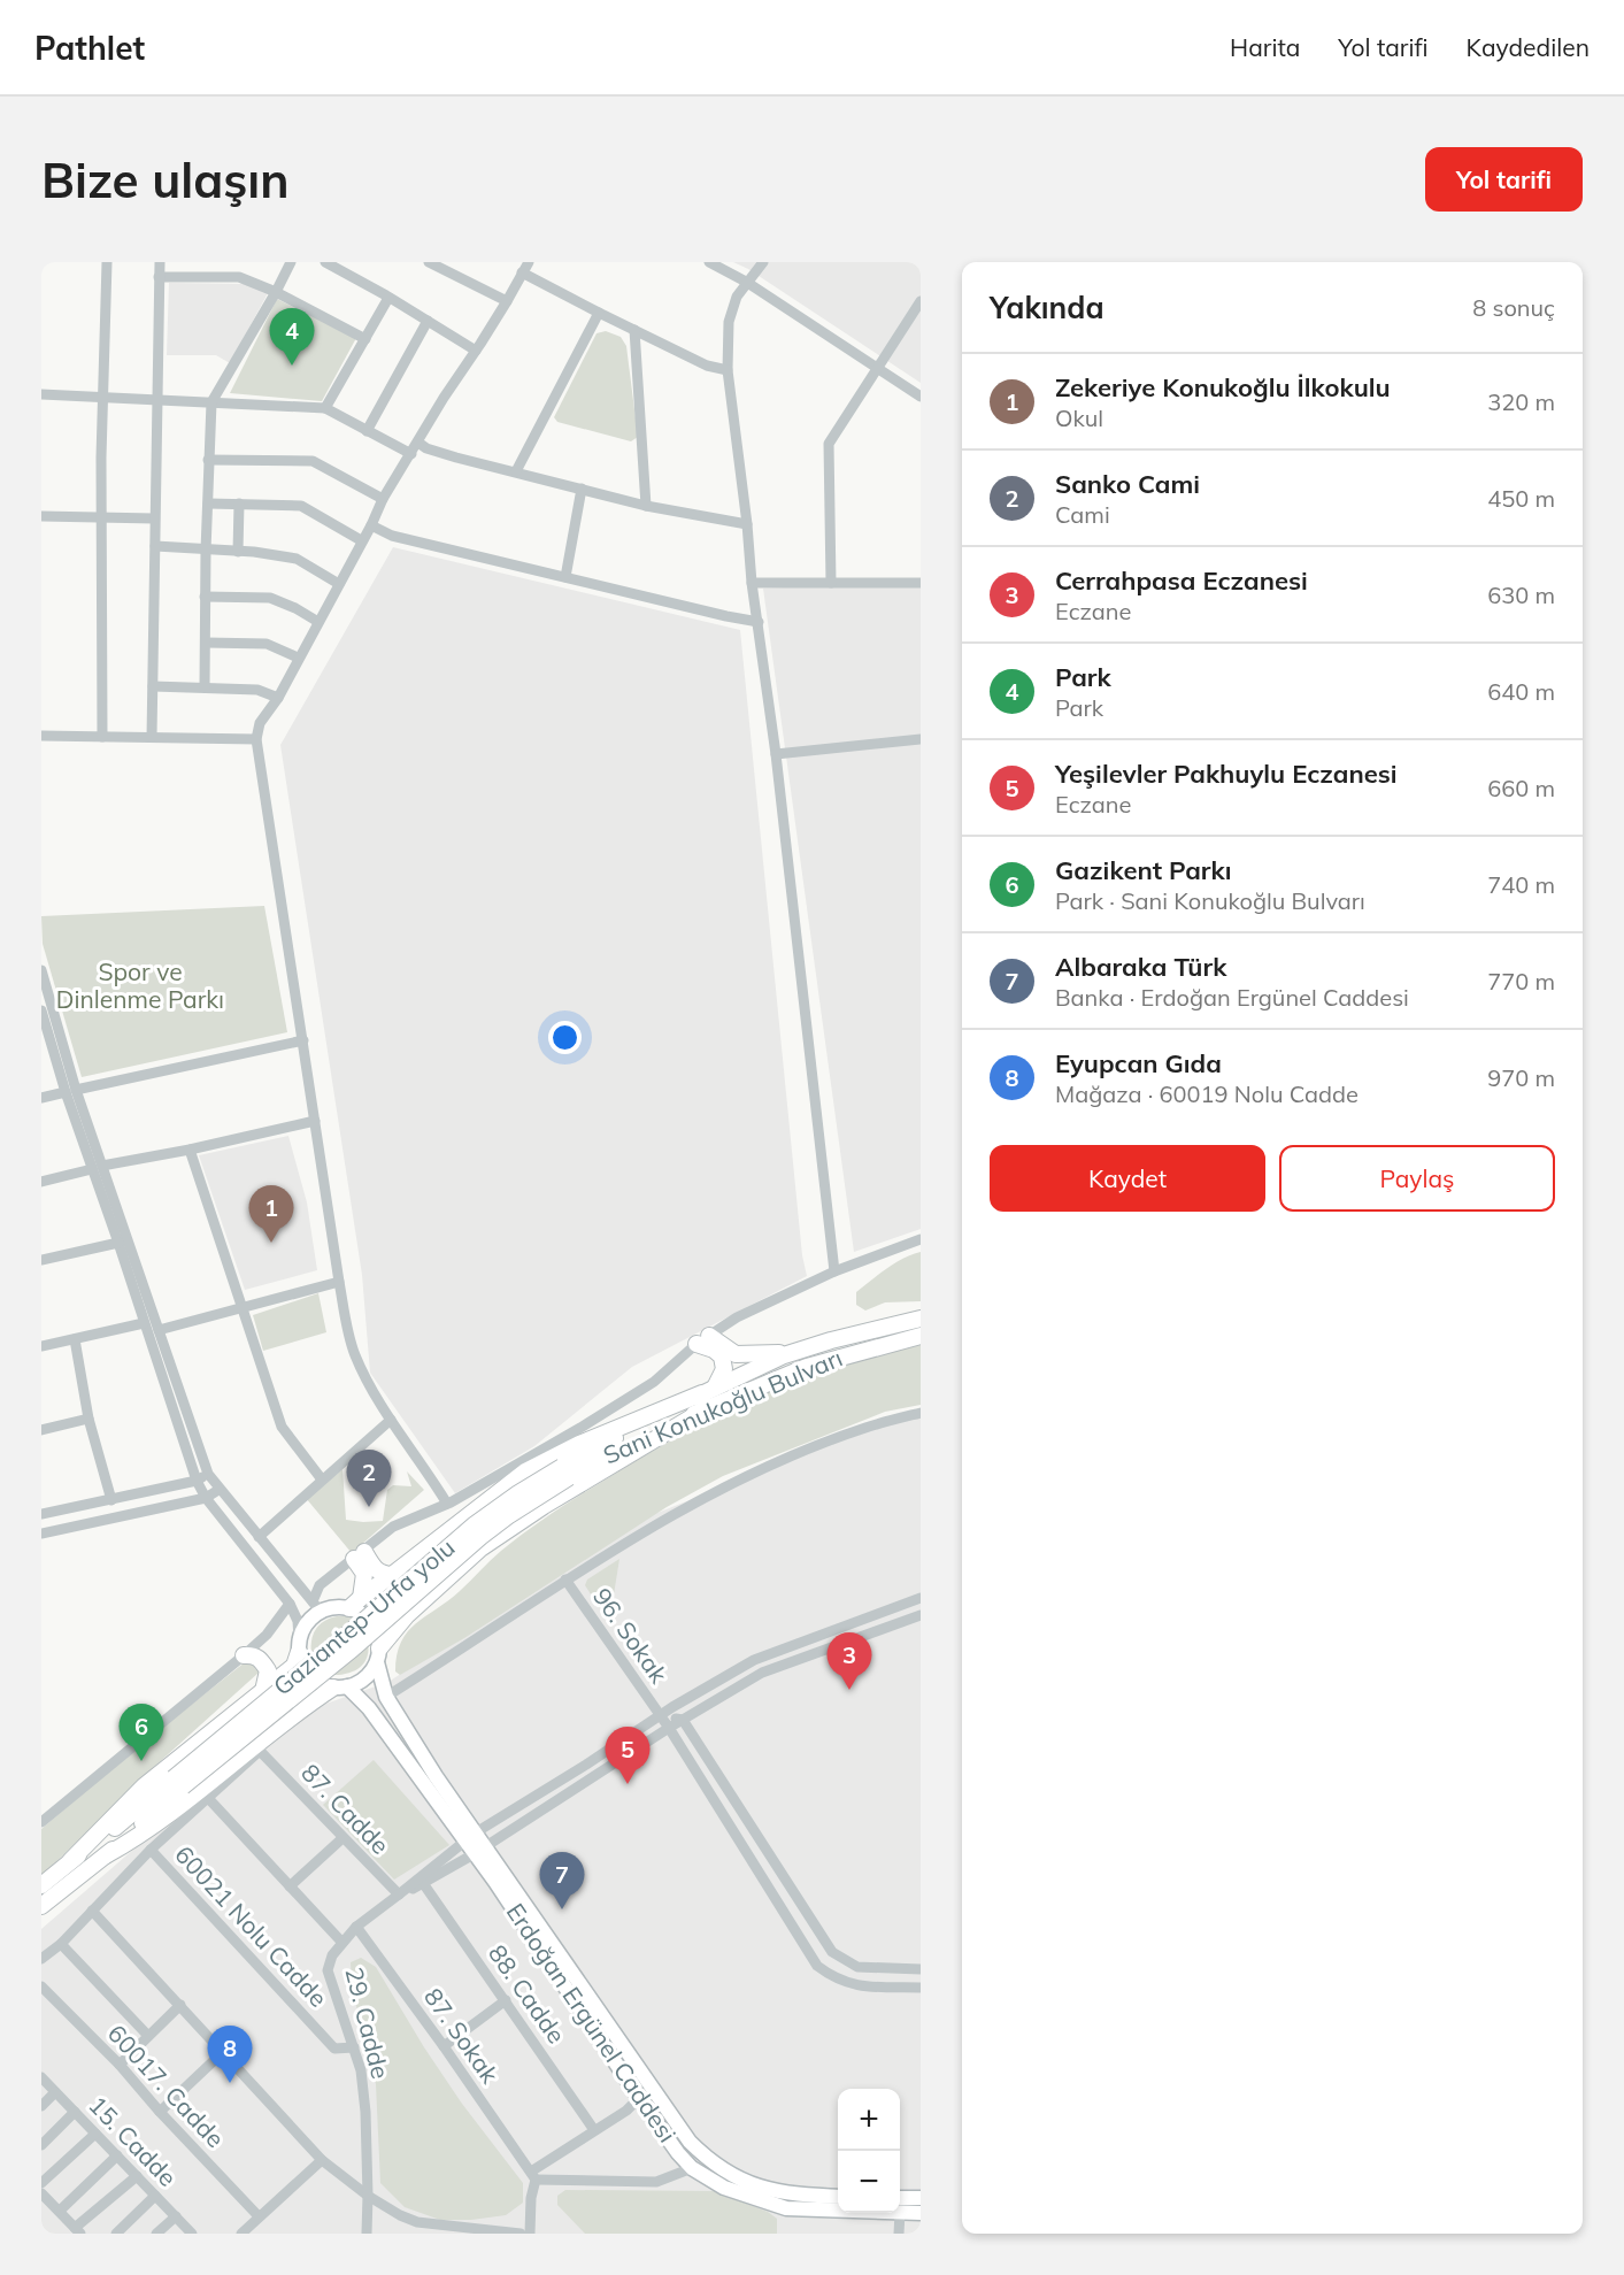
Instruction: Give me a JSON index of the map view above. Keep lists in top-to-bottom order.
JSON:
{
  "streets": {
    "highway": ["Sani Konukoğlu Bulvarı", "Gaziantep-Urfa yolu"],
    "main road": ["Erdoğan Ergünel Caddesi"],
    "street": [
      "96. Sokak",
      "87. Cadde",
      "60021 Nolu Cadde",
      "88. Cadde",
      "29. Cadde",
      "87. Sokak",
      "60017. Cadde",
      "15. Cadde"
    ]
  },
  "crossings": [
    ["Sani Konukoğlu Bulvarı", "Gaziantep-Urfa yolu"],
    ["87. Cadde", "29. Cadde"],
    ["60021 Nolu Cadde", "29. Cadde"],
    ["29. Cadde", "87. Sokak"]
  ],
  "parks": ["Spor ve Dinlenme Parkı"],
  "page": {
    "header": "Pathlet",
    "nav": ["Harita", "Yol tarifi", "Kaydedilen"],
    "buttons": [
      "Yol tarifi",
      ["Kaydet", "Paylaş"]
    ],
    "title": "Bize ulaşın",
    "heading": ["Yakında", "8 sonuç"],
    "pins": [
      "4",
      "1",
      "2",
      "3",
      "6",
      "5",
      "7",
      "8"
    ],
    "list": [
      {
        "mark": "1",
        "name": "Zekeriye Konukoğlu İlkokulu",
        "note": "Okul",
        "value": "320 m"
      },
      {
        "mark": "2",
        "name": "Sanko Cami",
        "note": "Cami",
        "value": "450 m"
      },
      {
        "mark": "3",
        "name": "Cerrahpasa Eczanesi",
        "note": "Eczane",
        "value": "630 m"
      },
      {
        "mark": "4",
        "name": "Park",
        "note": "Park",
        "value": "640 m"
      },
      {
        "mark": "5",
        "name": "Yeşilevler Pakhuylu Eczanesi",
        "note": "Eczane",
        "value": "660 m"
      },
      {
        "mark": "6",
        "name": "Gazikent Parkı",
        "note": "Park · Sani Konukoğlu Bulvarı",
        "value": "740 m"
      },
      {
        "mark": "7",
        "name": "Albaraka Türk",
        "note": "Banka · Erdoğan Ergünel Caddesi",
        "value": "770 m"
      },
      {
        "mark": "8",
        "name": "Eyupcan Gıda",
        "note": "Mağaza · 60019 Nolu Cadde",
        "value": "970 m"
      }
    ],
    "map_buttons": ["+", "−"]
  }
}
